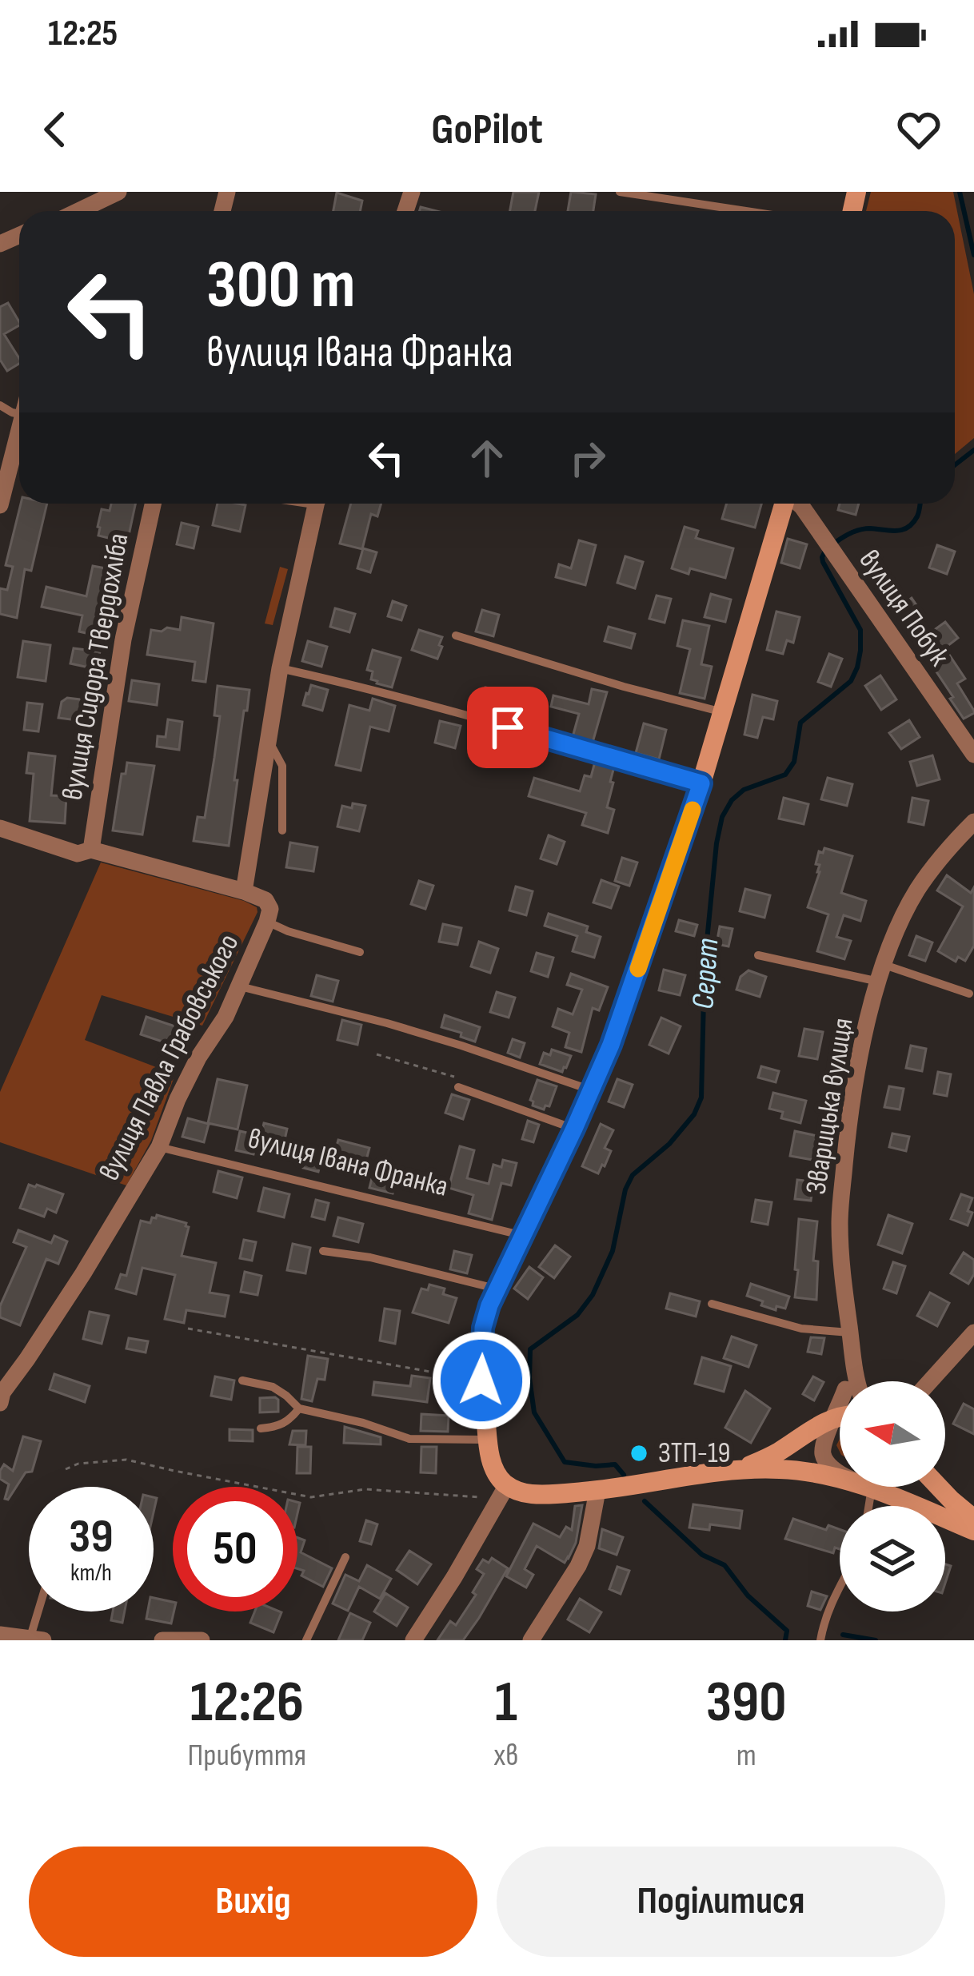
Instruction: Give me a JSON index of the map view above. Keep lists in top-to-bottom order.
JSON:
{
  "streets": {
    "street": [
      "вулиця Побук",
      "вулиця Сидора Твердохліба",
      "вулиця Павла Грабовського",
      "Зварицька вулиця"
    ],
    "lane": ["вулиця Івана Франка"]
  },
  "crossings": [
    ["вулиця Павла Грабовського", "вулиця Івана Франка"]
  ],
  "water": ["Серет"],
  "places": ["ЗТП-19"],
  "north": "left",
  "page": {
    "status": "12:25",
    "header": "GoPilot",
    "turn": ["300 m", "вулиця Івана Франка"],
    "speed": "39 km/h",
    "limit": "50",
    "eta": [
      "12:26",
      "Прибуття",
      "1",
      "хв",
      "390",
      "m"
    ],
    "buttons": ["Вихід", "Поділитися"]
  }
}
